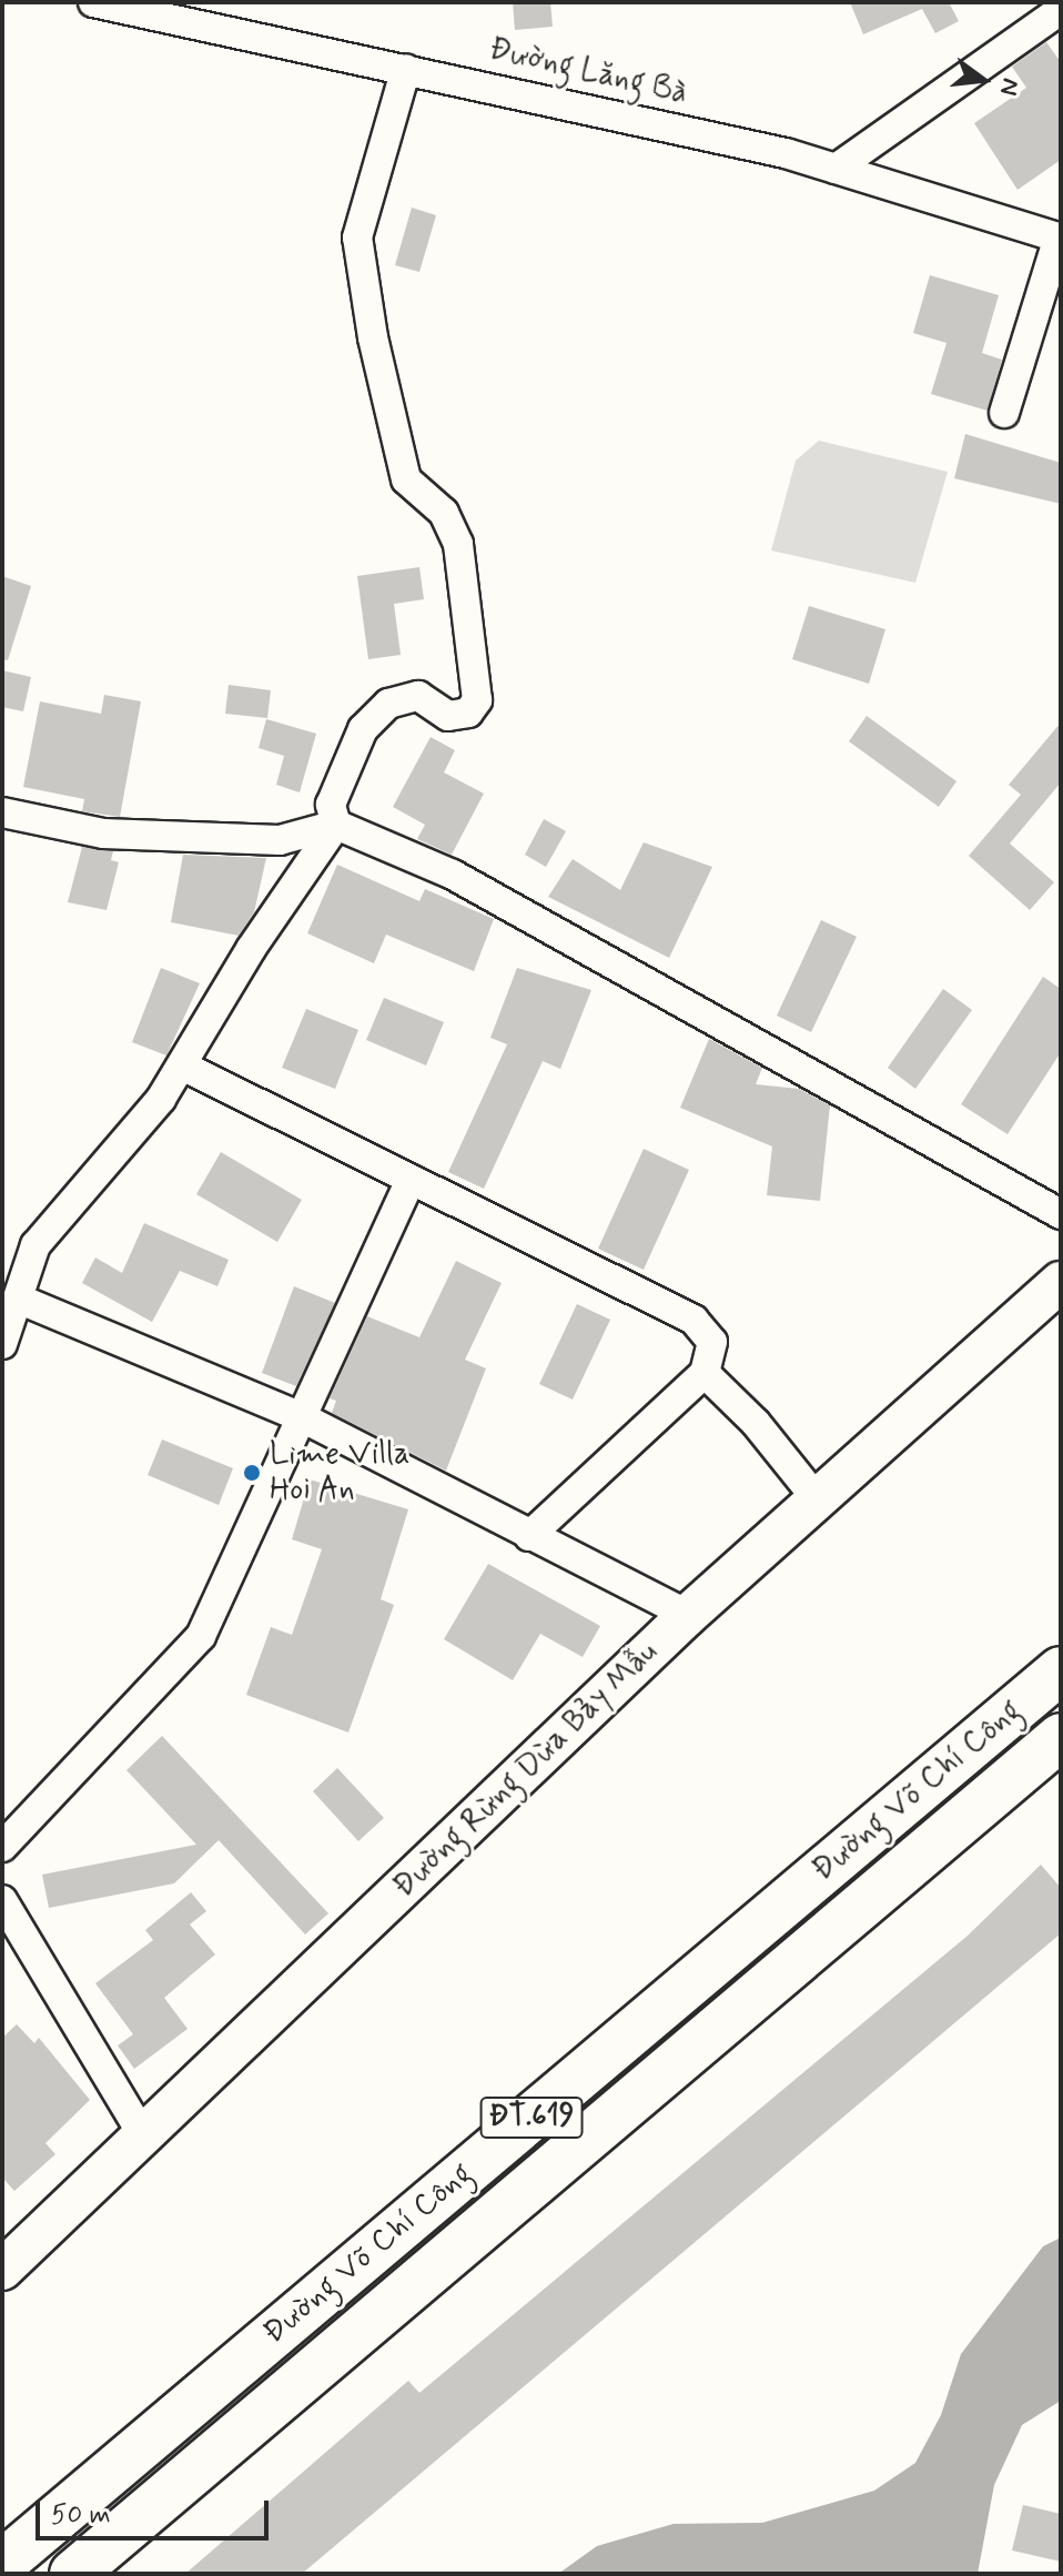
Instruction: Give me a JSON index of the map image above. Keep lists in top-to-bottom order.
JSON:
{
  "streets": {
    "main road": ["Đường Võ Chí Công", "ĐT.619"],
    "street": ["Đường Lăng Bà", "Đường Rừng Dừa Bảy Mẫu"]
  },
  "places": ["Lime Villa Hoi An"],
  "scale_bar": "50 m",
  "north": "right"
}
